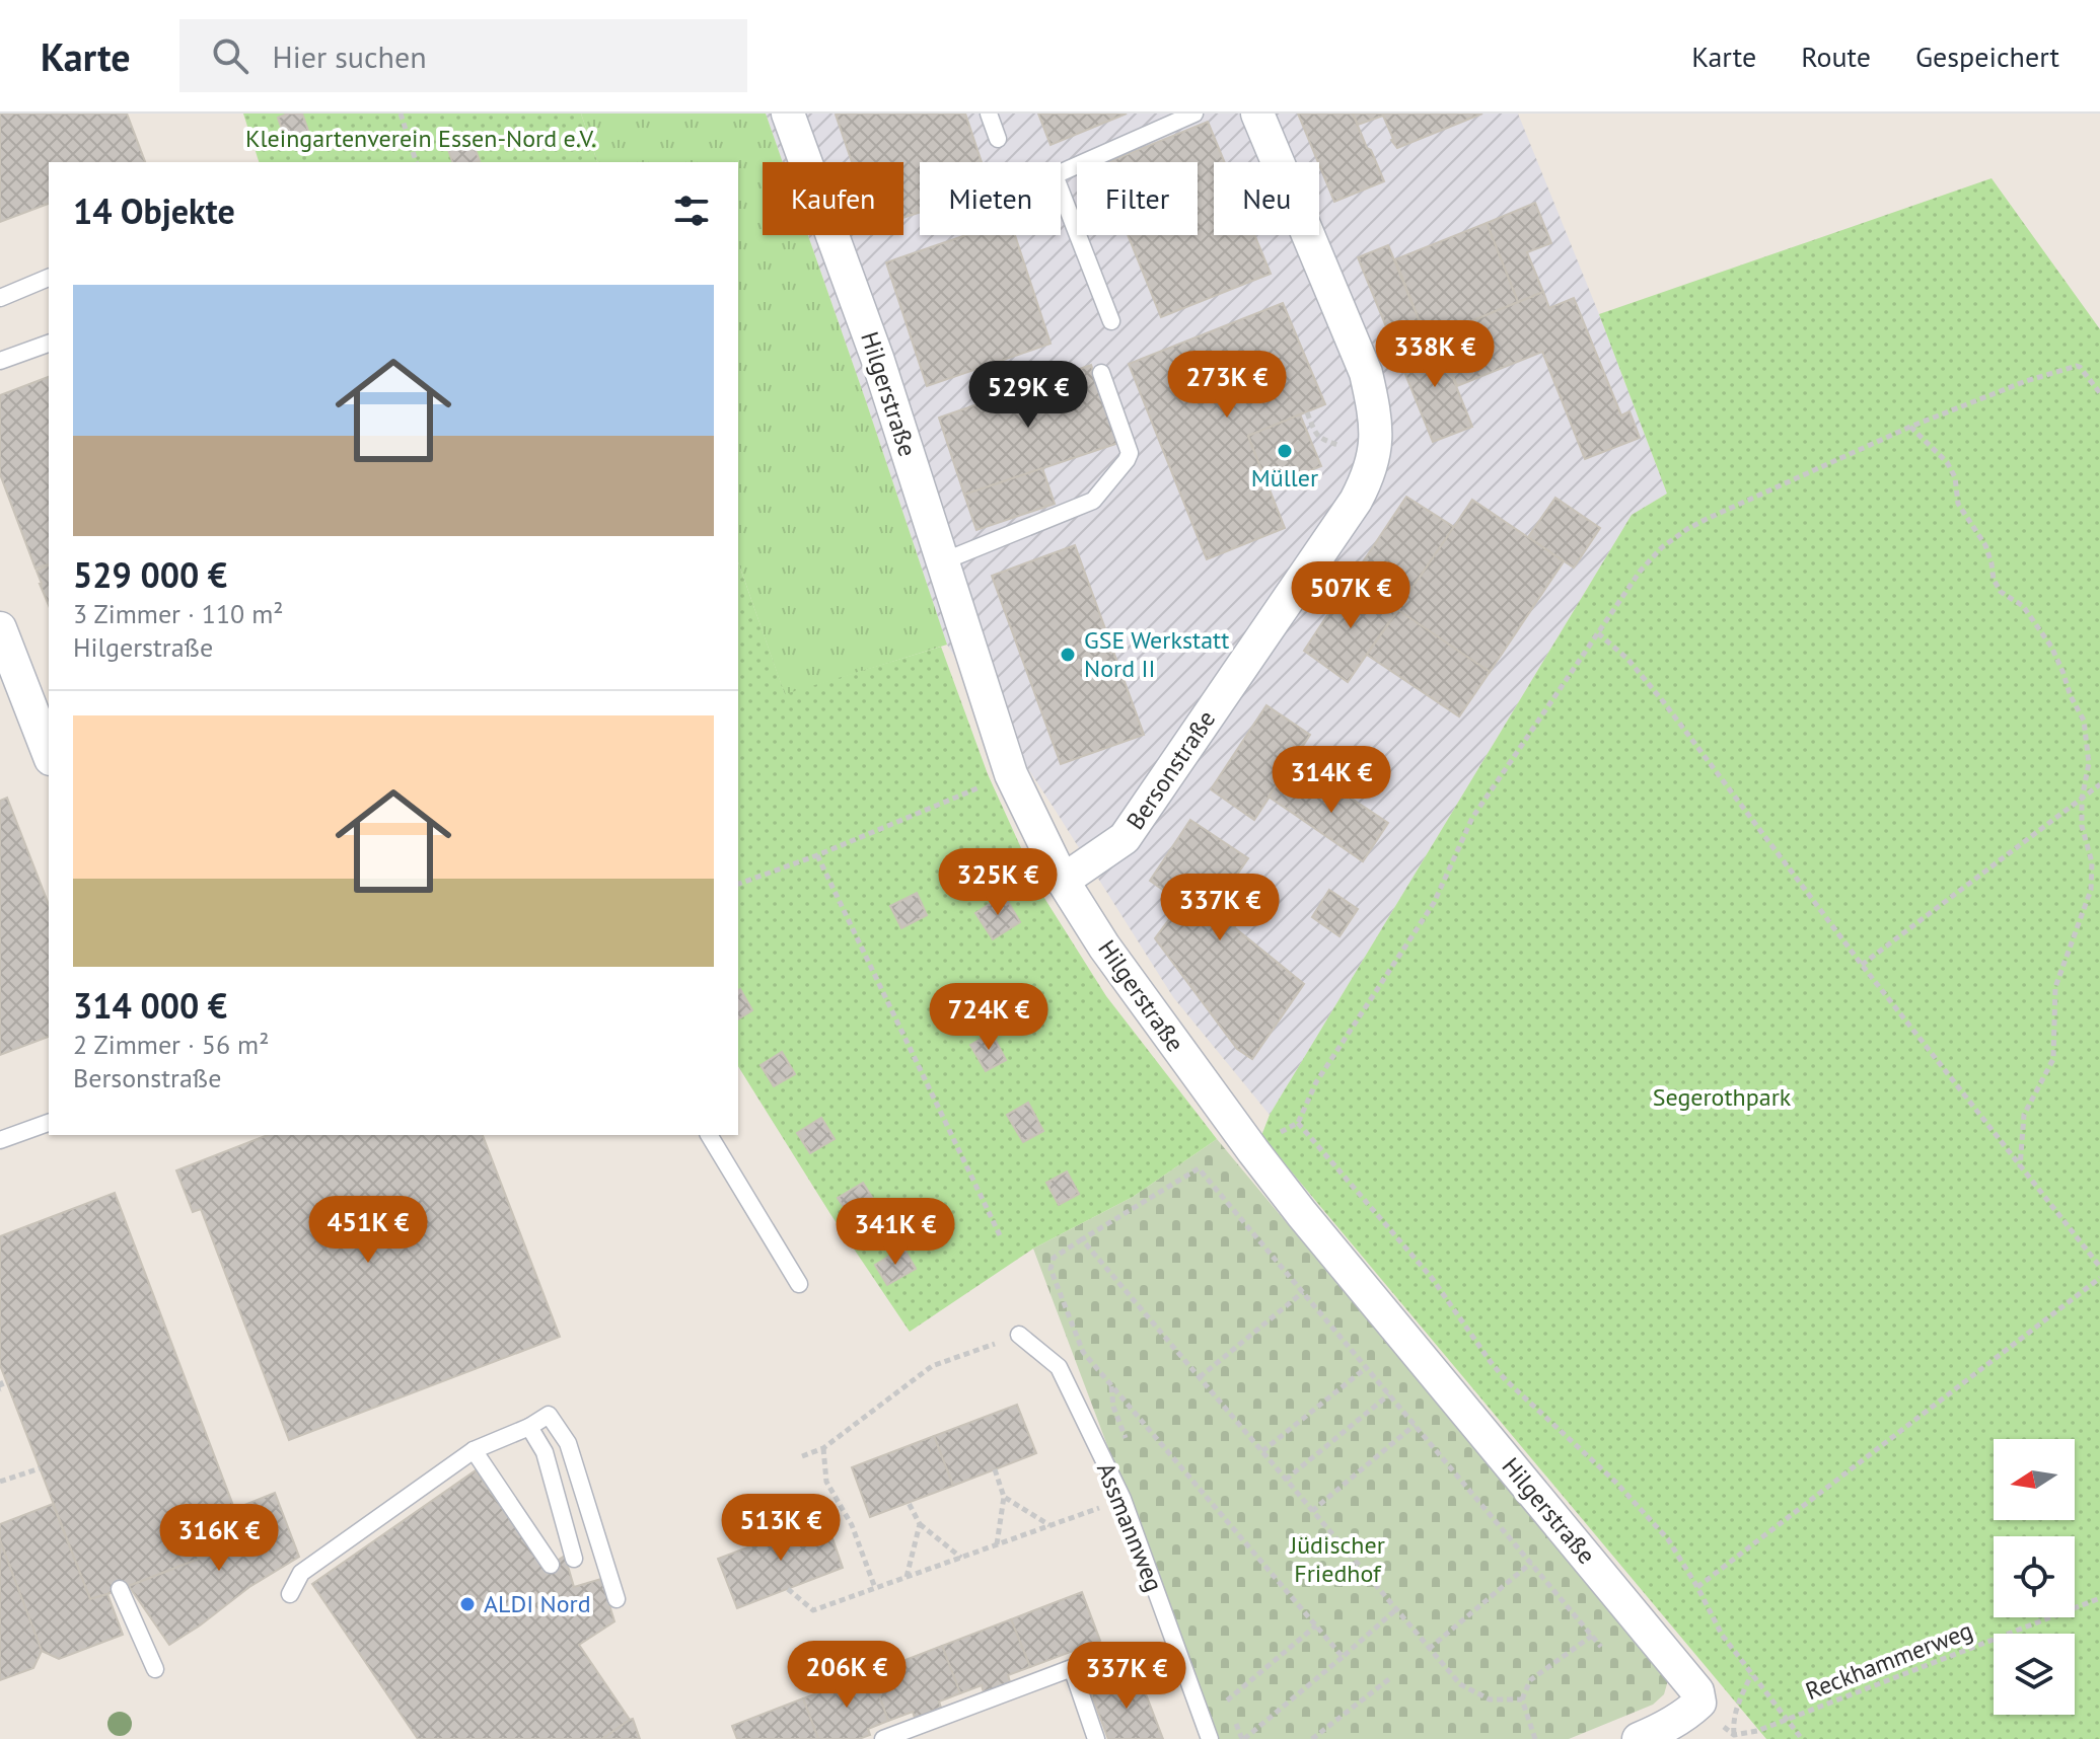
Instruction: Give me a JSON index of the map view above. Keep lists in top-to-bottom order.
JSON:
{
  "streets": {
    "street": ["Hilgerstraße", "Bersonstraße"],
    "lane": ["Assmannweg"],
    "path": ["Reckhammerweg"]
  },
  "crossings": [
    ["Hilgerstraße", "Bersonstraße"]
  ],
  "parks": ["Kleingartenverein Essen-Nord e.V.", "Segerothpark", "Jüdischer Friedhof"],
  "places": ["Müller", "GSE Werkstatt Nord II", "ALDI Nord"],
  "north": "left",
  "page": {
    "header": "Karte",
    "search": "Hier suchen",
    "nav": ["Karte", "Route", "Gespeichert"],
    "chip": [
      "Kaufen",
      "Mieten",
      "Filter",
      "Neu"
    ],
    "heading": "14 Objekte",
    "list": [
      {
        "name": "529 000 €",
        "note": "3 Zimmer · 110 m² · Hilgerstraße"
      },
      {
        "name": "314 000 €",
        "note": "2 Zimmer · 56 m² · Bersonstraße"
      }
    ],
    "price": [
      "338K €",
      "273K €",
      "529K €",
      "507K €",
      "314K €",
      "325K €",
      "337K €",
      "724K €",
      "451K €",
      "341K €",
      "513K €",
      "316K €",
      "206K €",
      "337K €"
    ]
  }
}
